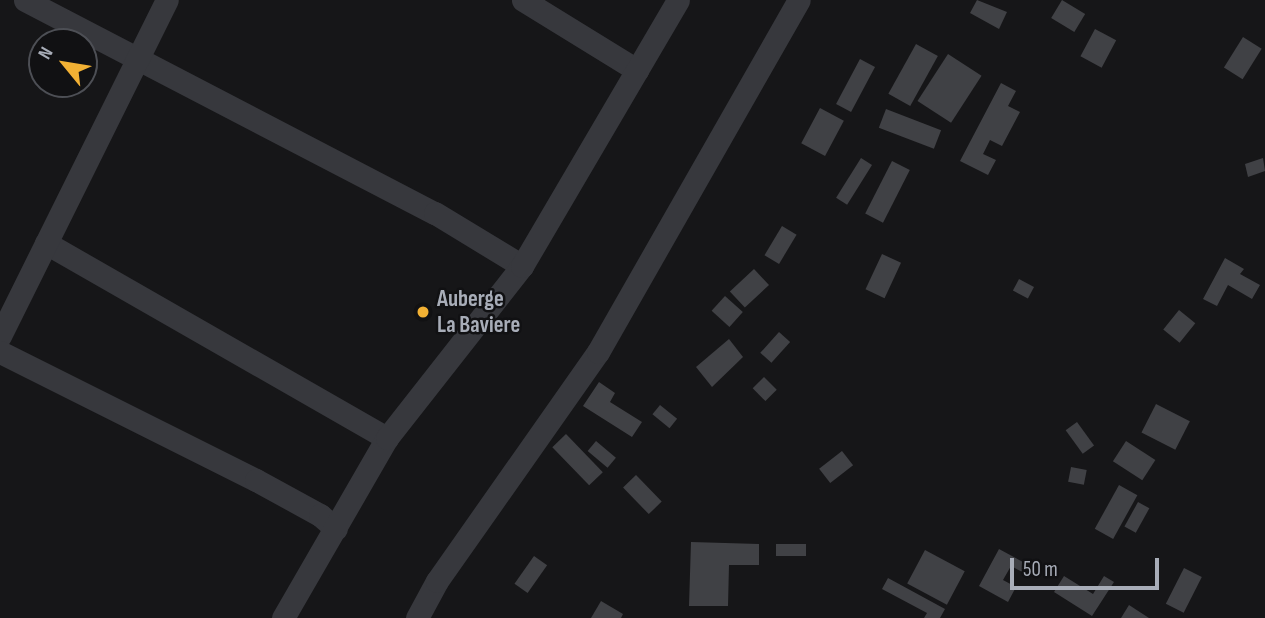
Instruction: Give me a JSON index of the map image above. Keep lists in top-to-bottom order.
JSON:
{
  "places": ["Auberge La Baviere"],
  "scale_bar": "50 m",
  "north": "top left"
}
